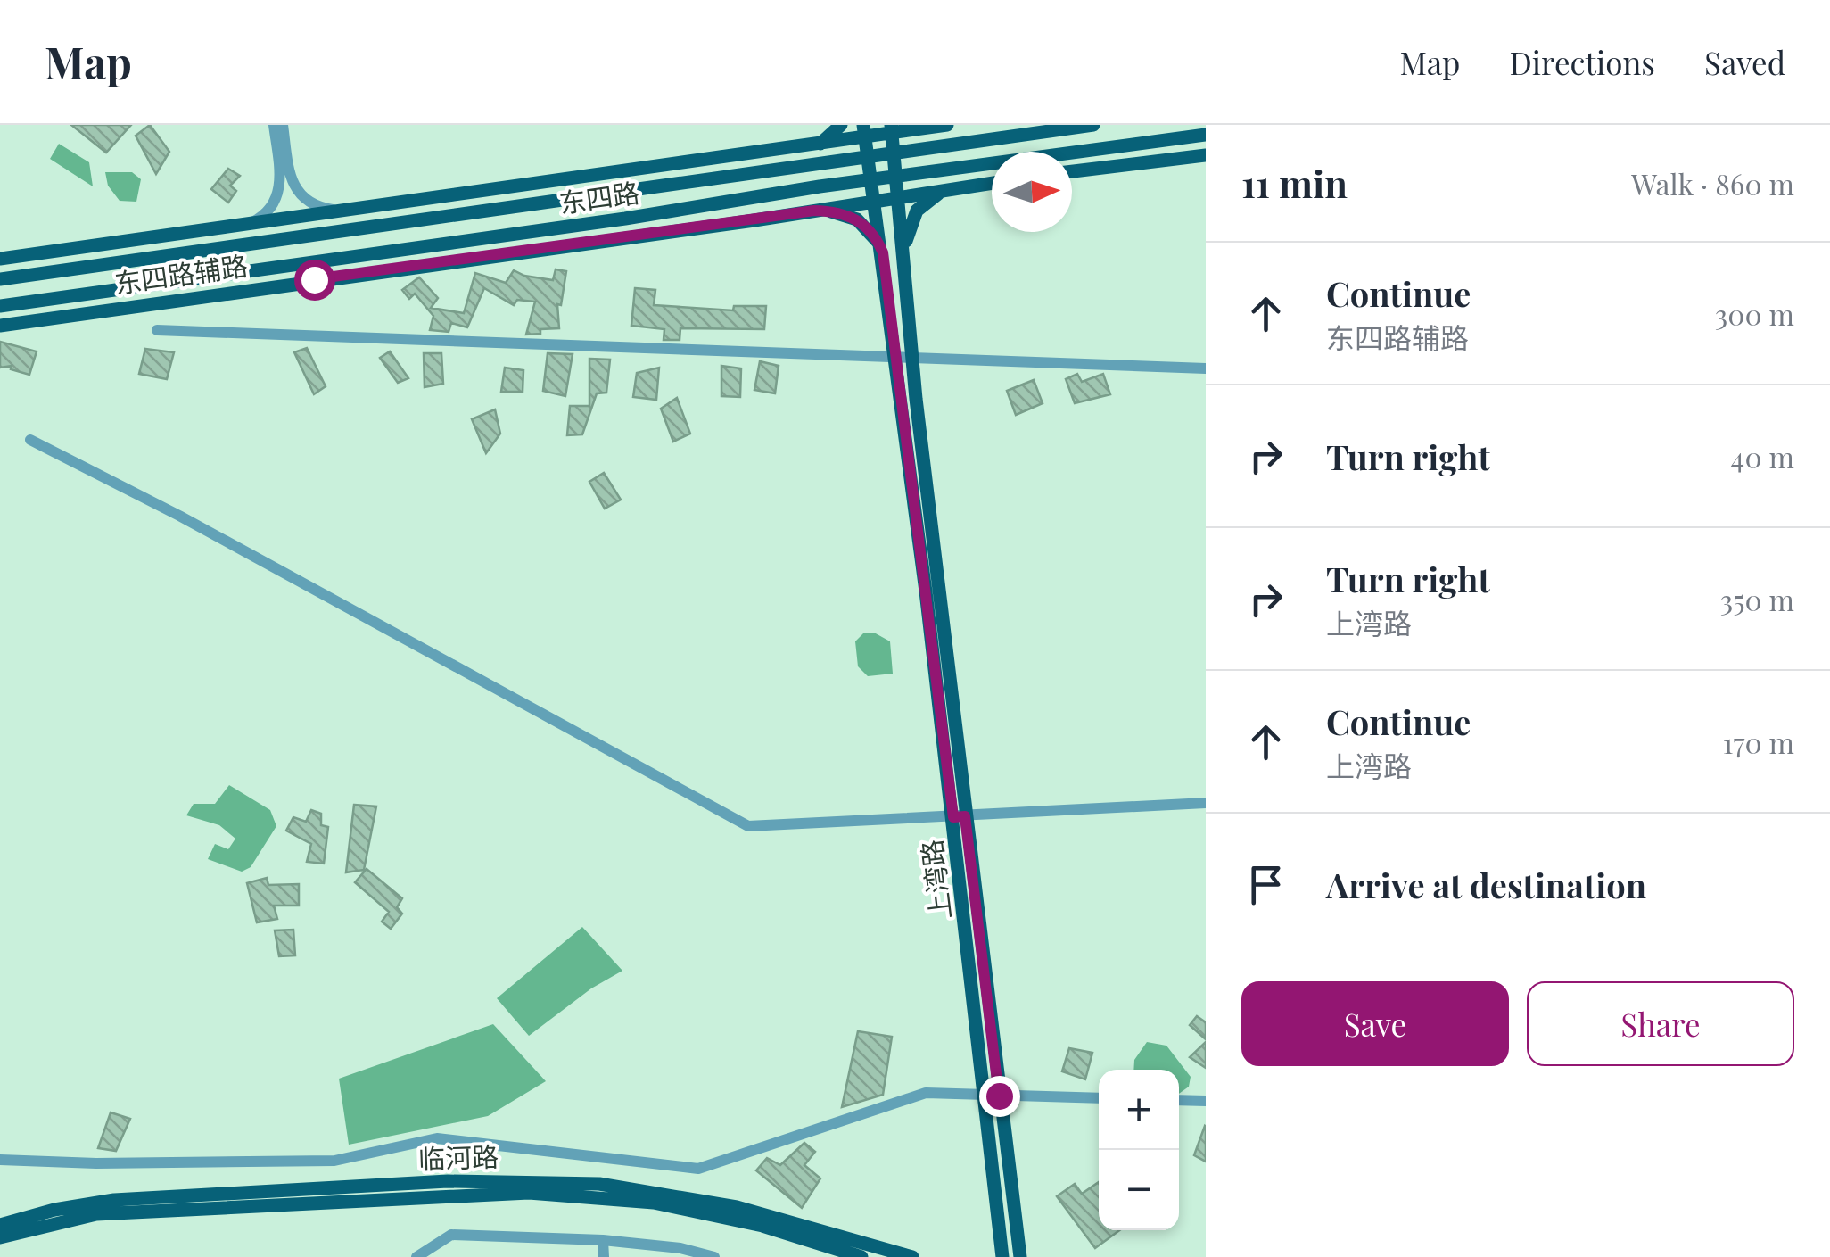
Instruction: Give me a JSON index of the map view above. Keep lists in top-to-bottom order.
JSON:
{
  "streets": {
    "main road": [
      "东四路",
      "东四路辅路",
      "上湾路",
      "临河路"
    ]
  },
  "crossings": [
    ["东四路", "上湾路"],
    ["东四路辅路", "上湾路"]
  ],
  "north": "right",
  "page": {
    "header": "Map",
    "nav": ["Map", "Directions", "Saved"],
    "heading": ["11 min", "Walk · 860 m"],
    "list": [
      ["Continue", "东四路辅路", "300 m"],
      ["Turn right", "40 m"],
      ["Turn right", "上湾路", "350 m"],
      ["Continue", "上湾路", "170 m"],
      "Arrive at destination"
    ],
    "buttons": ["Save", "Share"],
    "map_buttons": ["+", "−"]
  }
}
